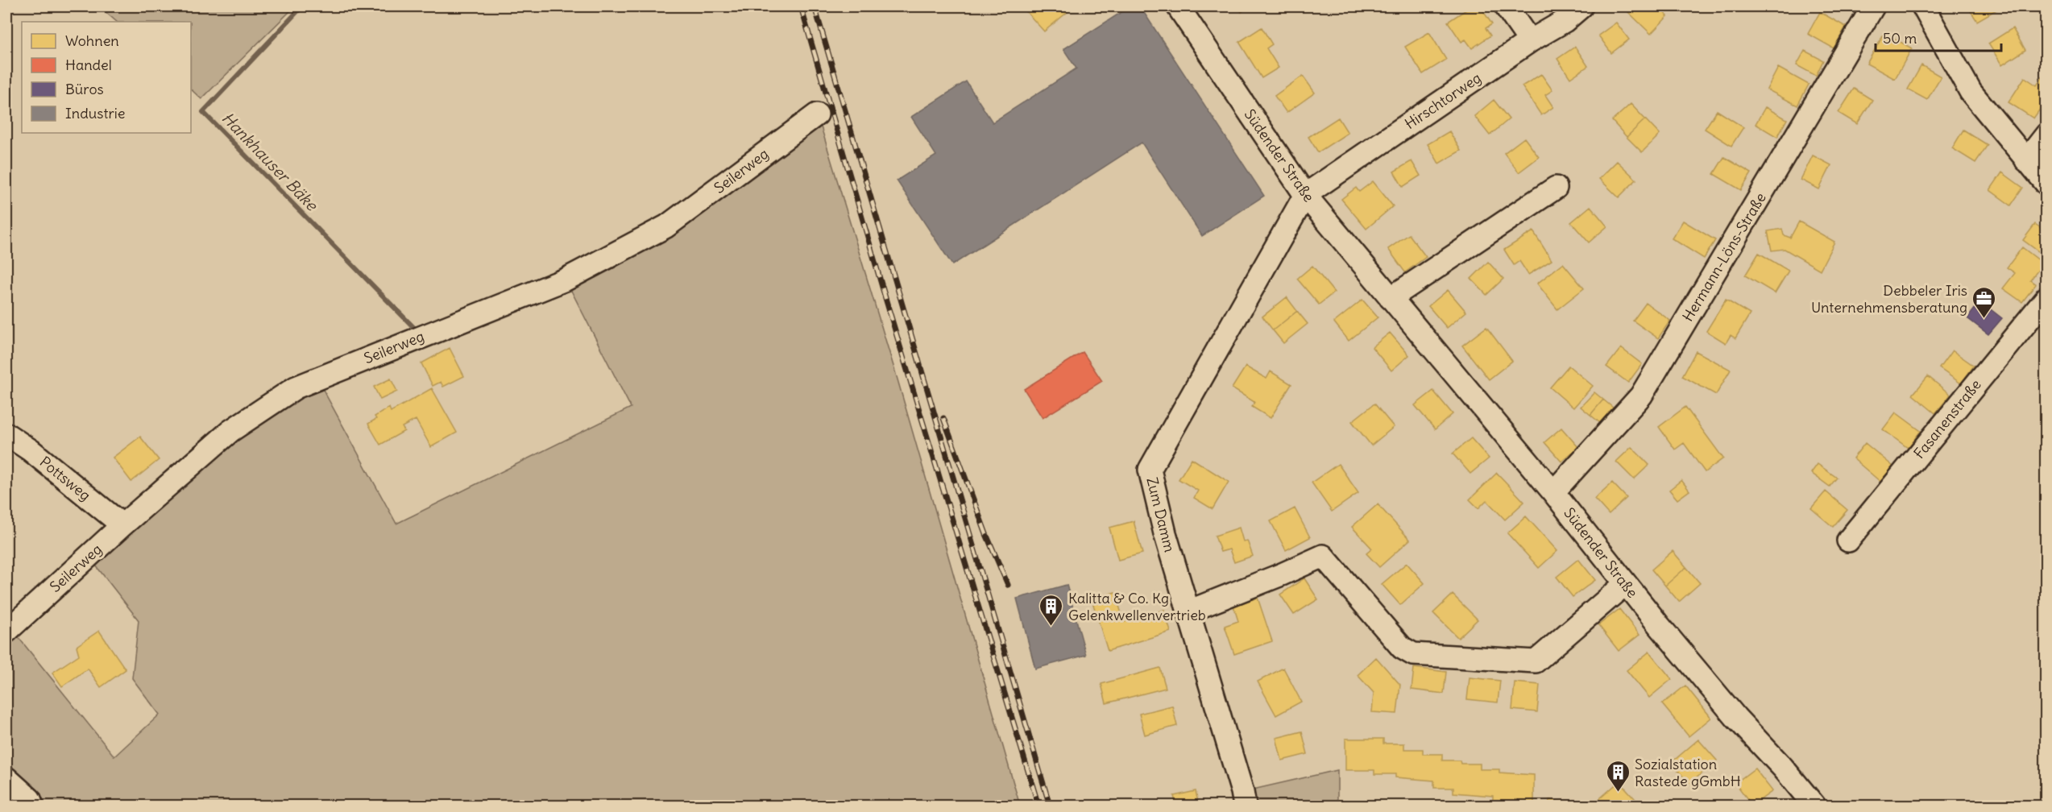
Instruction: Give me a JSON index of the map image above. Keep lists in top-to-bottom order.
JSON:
{
  "streets": {
    "street": [
      "Hirschtorweg",
      "Südender Straße",
      "Seilerweg",
      "Hermann-Löns-Straße",
      "Fasanenstraße",
      "Pottsweg",
      "Zum Damm"
    ]
  },
  "crossings": [
    ["Hirschtorweg", "Südender Straße"],
    ["Hirschtorweg", "Zum Damm"],
    ["Südender Straße", "Hermann-Löns-Straße"],
    ["Südender Straße", "Zum Damm"],
    ["Seilerweg", "Pottsweg"]
  ],
  "water": ["Hankhauser Bäke"],
  "places": {
    "office": ["Debbeler Iris Unternehmensberatung"],
    "building": ["Kalitta & Co. Kg Gelenkwellenvertrieb", "Sozialstation Rastede gGmbH"]
  },
  "legend": [
    "Wohnen",
    "Handel",
    "Büros",
    "Industrie"
  ],
  "scale_bar": "50 m"
}
